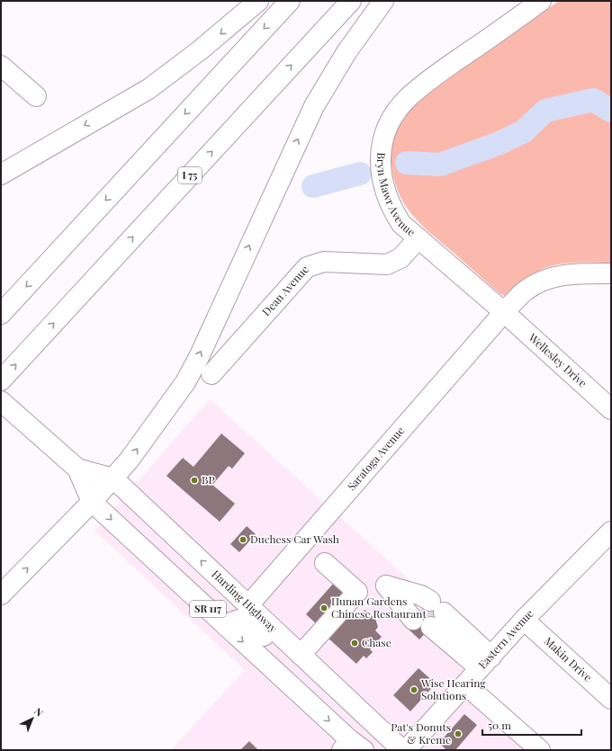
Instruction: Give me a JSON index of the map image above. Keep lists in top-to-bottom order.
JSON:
{
  "streets": {
    "main road": [
      "I 75",
      "Bryn Mawr Avenue",
      "Dean Avenue",
      "Wellesley Drive",
      "Saratoga Avenue",
      "Harding Highway",
      "SR 117",
      "Eastern Avenue",
      "Makin Drive"
    ]
  },
  "crossings": [
    ["Bryn Mawr Avenue", "Dean Avenue"],
    ["Bryn Mawr Avenue", "Wellesley Drive"],
    ["Bryn Mawr Avenue", "Saratoga Avenue"],
    ["Wellesley Drive", "Saratoga Avenue"],
    ["Saratoga Avenue", "Harding Highway"],
    ["Eastern Avenue", "Makin Drive"]
  ],
  "places": [
    "BP",
    "Duchess Car Wash",
    "Hunan Gardens Chinese Restaurant",
    "Chase",
    "Wise Hearing Solutions",
    "Pat's Donuts & Kreme"
  ],
  "scale_bar": "50 m",
  "north": "top right"
}
